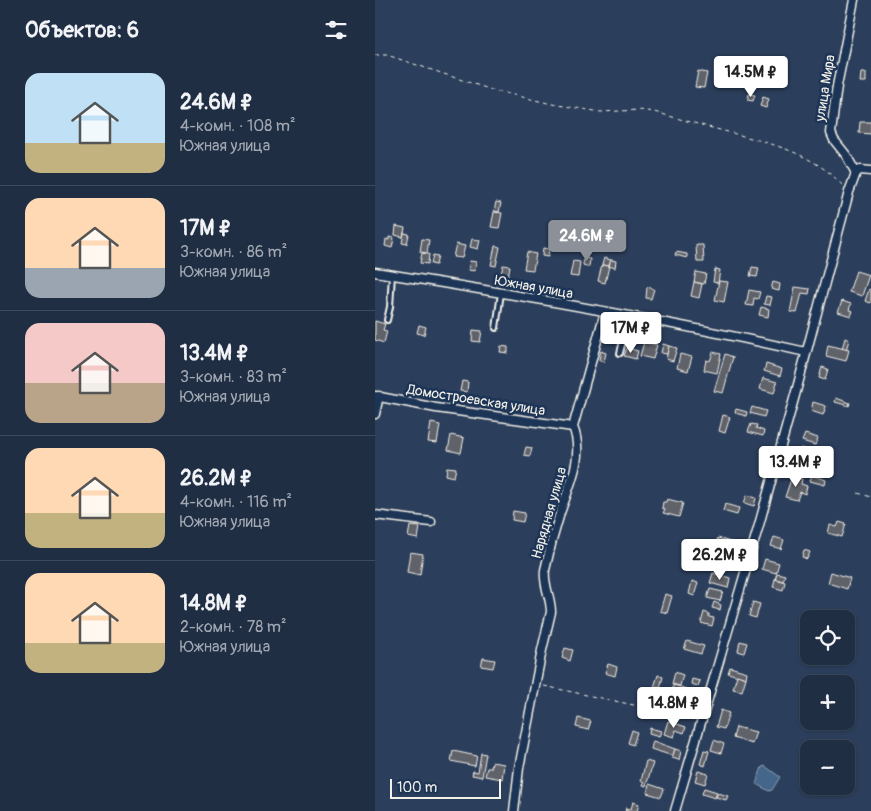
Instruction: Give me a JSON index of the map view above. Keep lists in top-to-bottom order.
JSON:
{
  "streets": {
    "street": [
      "улица Мира",
      "Южная улица",
      "Домостроевская улица",
      "Нарядная улица"
    ]
  },
  "crossings": [
    ["Южная улица", "Нарядная улица"],
    ["Домостроевская улица", "Нарядная улица"]
  ],
  "scale_bar": "100 m",
  "page": {
    "heading": "Объектов: 6",
    "price": [
      "14.5M ₽",
      "24.6M ₽",
      "17M ₽",
      "13.4M ₽",
      "26.2M ₽",
      "14.8M ₽"
    ],
    "list": [
      {
        "name": "24.6M ₽",
        "note": "4-комн. · 108 m² · Южная улица"
      },
      {
        "name": "17M ₽",
        "note": "3-комн. · 86 m² · Южная улица"
      },
      {
        "name": "13.4M ₽",
        "note": "3-комн. · 83 m² · Южная улица"
      },
      {
        "name": "26.2M ₽",
        "note": "4-комн. · 116 m² · Южная улица"
      },
      {
        "name": "14.8M ₽",
        "note": "2-комн. · 78 m² · Южная улица"
      }
    ],
    "map_buttons": ["+", "−"],
    "scale": "100 m"
  }
}
